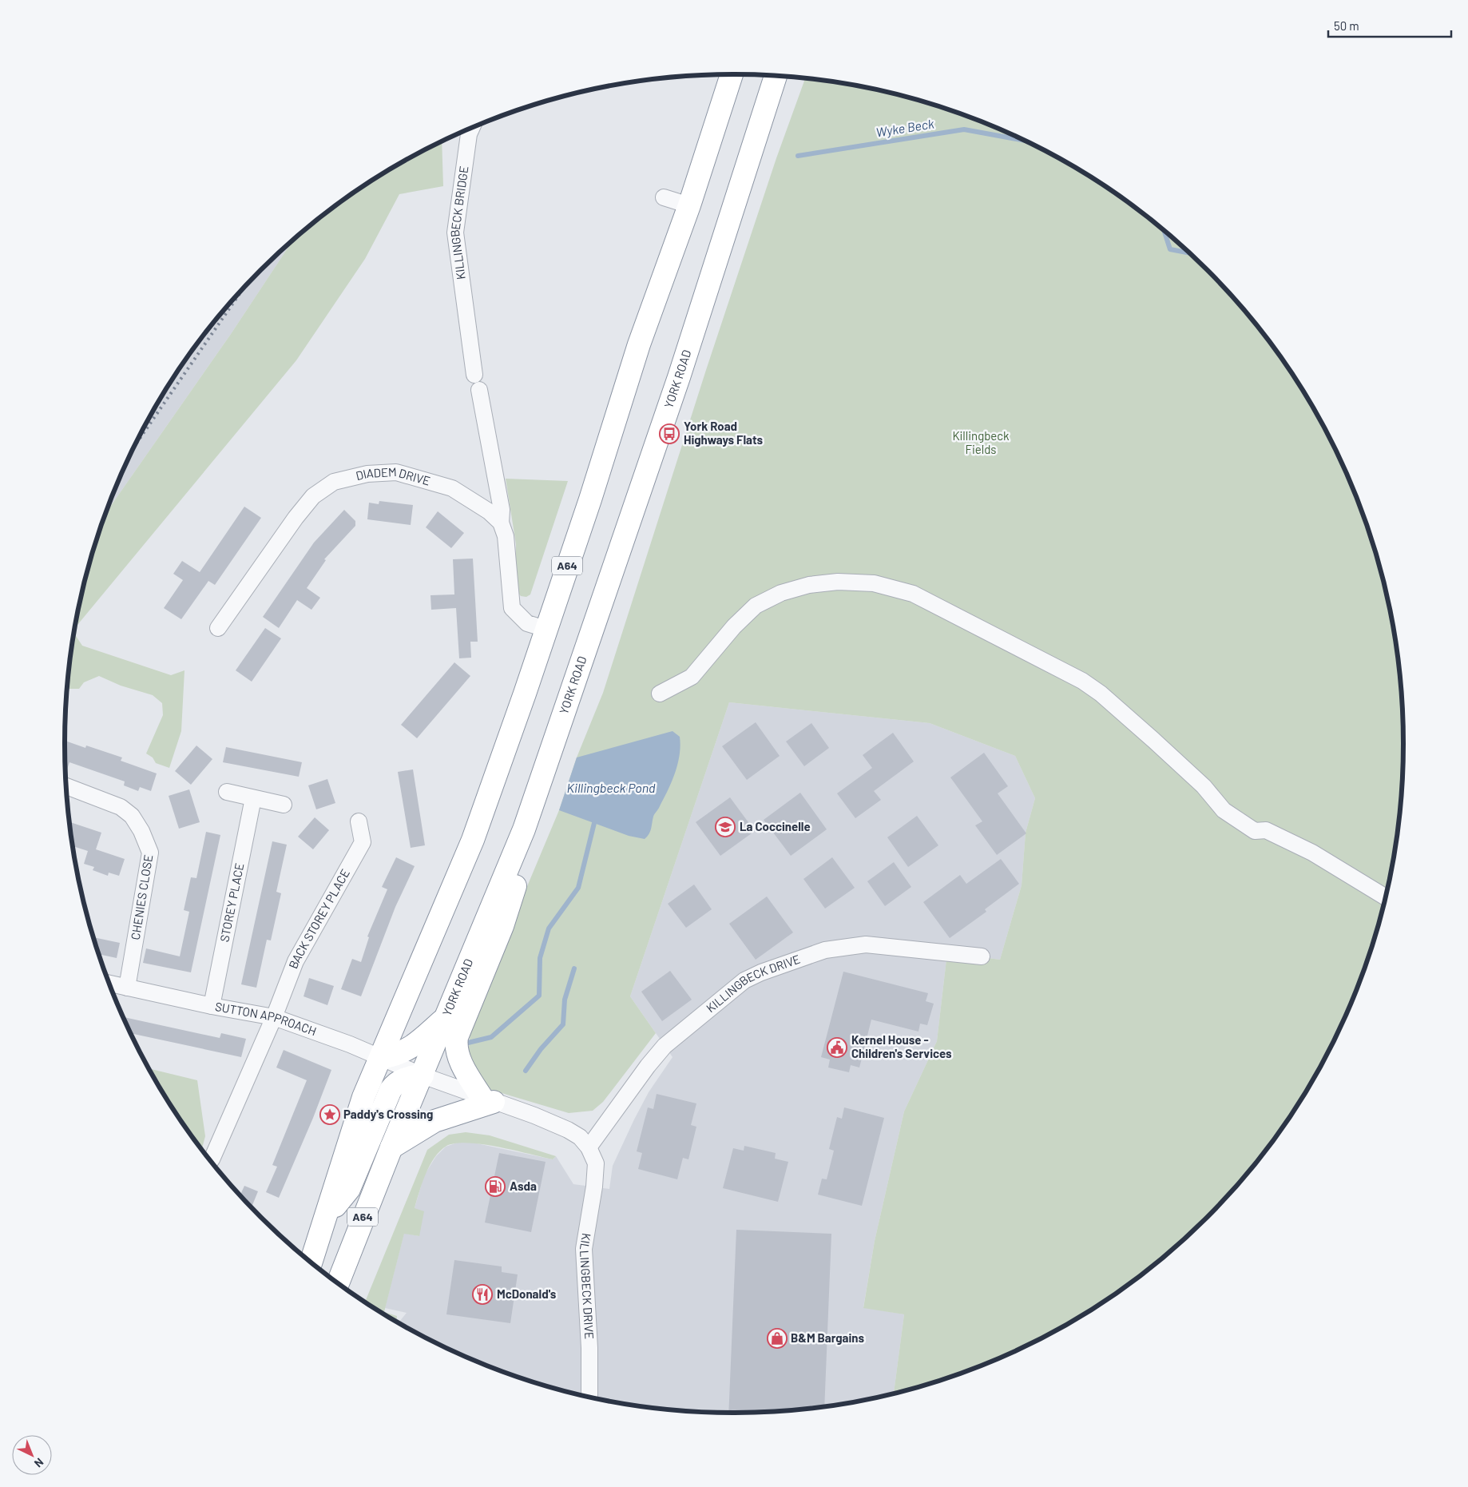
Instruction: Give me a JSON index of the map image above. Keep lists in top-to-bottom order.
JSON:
{
  "streets": {
    "highway": ["YORK ROAD", "A64"],
    "street": [
      "KILLINGBECK BRIDGE",
      "DIADEM DRIVE",
      "CHENIES CLOSE",
      "STOREY PLACE",
      "BACK STOREY PLACE",
      "KILLINGBECK DRIVE",
      "SUTTON APPROACH"
    ]
  },
  "crossings": [
    ["YORK ROAD", "KILLINGBECK DRIVE"],
    ["YORK ROAD", "SUTTON APPROACH"],
    ["A64", "SUTTON APPROACH"],
    ["CHENIES CLOSE", "SUTTON APPROACH"],
    ["STOREY PLACE", "SUTTON APPROACH"],
    ["BACK STOREY PLACE", "SUTTON APPROACH"],
    ["KILLINGBECK DRIVE", "SUTTON APPROACH"]
  ],
  "water": ["Wyke Beck", "Killingbeck Pond"],
  "parks": ["Killingbeck Fields"],
  "places": {
    "bus stop": ["York Road Highways Flats"],
    "school or university": ["La Coccinelle"],
    "public building": ["Kernel House - Children's Services"],
    "place": ["Paddy's Crossing"],
    "fuel station": ["Asda"],
    "restaurant": ["McDonald's"],
    "shop": ["B&M Bargains"]
  },
  "scale_bar": "50 m",
  "north": "bottom right"
}
